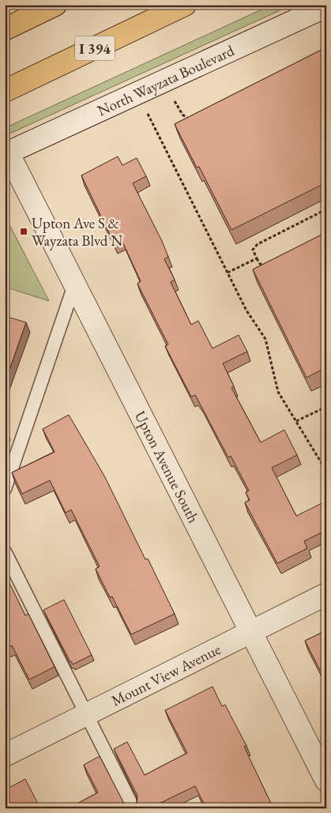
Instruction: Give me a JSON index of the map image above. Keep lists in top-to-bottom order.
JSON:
{
  "streets": {
    "highway": ["I 394"],
    "street": ["North Wayzata Boulevard", "Upton Avenue South", "Mount View Avenue"]
  },
  "crossings": [
    ["North Wayzata Boulevard", "Upton Avenue South"],
    ["Upton Avenue South", "Mount View Avenue"]
  ],
  "places": {
    "transit": ["Upton Ave S & Wayzata Blvd N"]
  }
}
